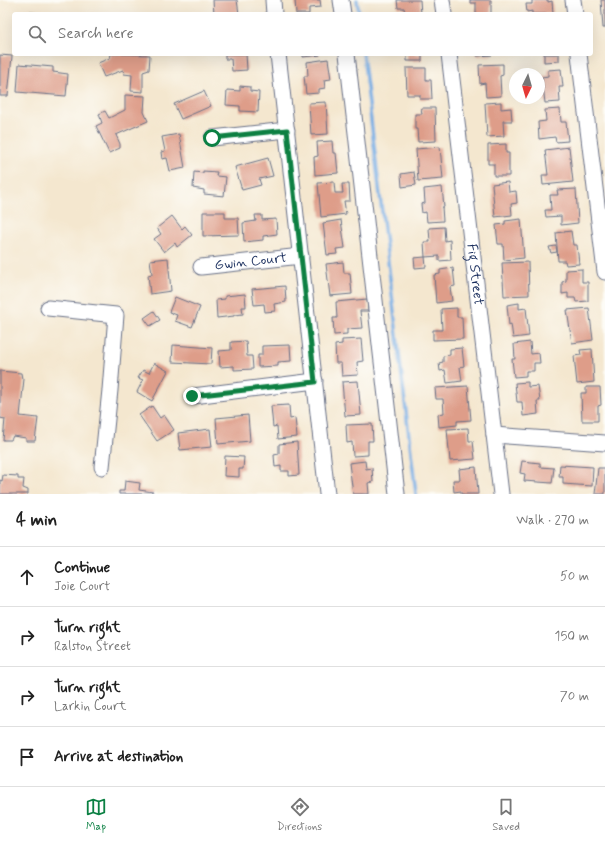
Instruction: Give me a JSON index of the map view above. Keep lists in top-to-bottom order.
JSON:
{
  "streets": {
    "street": ["Gwin Court", "Fig Street"]
  },
  "north": "bottom",
  "page": {
    "search": "Search here",
    "heading": ["4 min", "Walk · 270 m"],
    "list": [
      ["Continue", "Joie Court", "50 m"],
      ["Turn right", "Ralston Street", "150 m"],
      ["Turn right", "Larkin Court", "70 m"],
      "Arrive at destination"
    ],
    "nav": ["Map", "Directions", "Saved"]
  }
}
